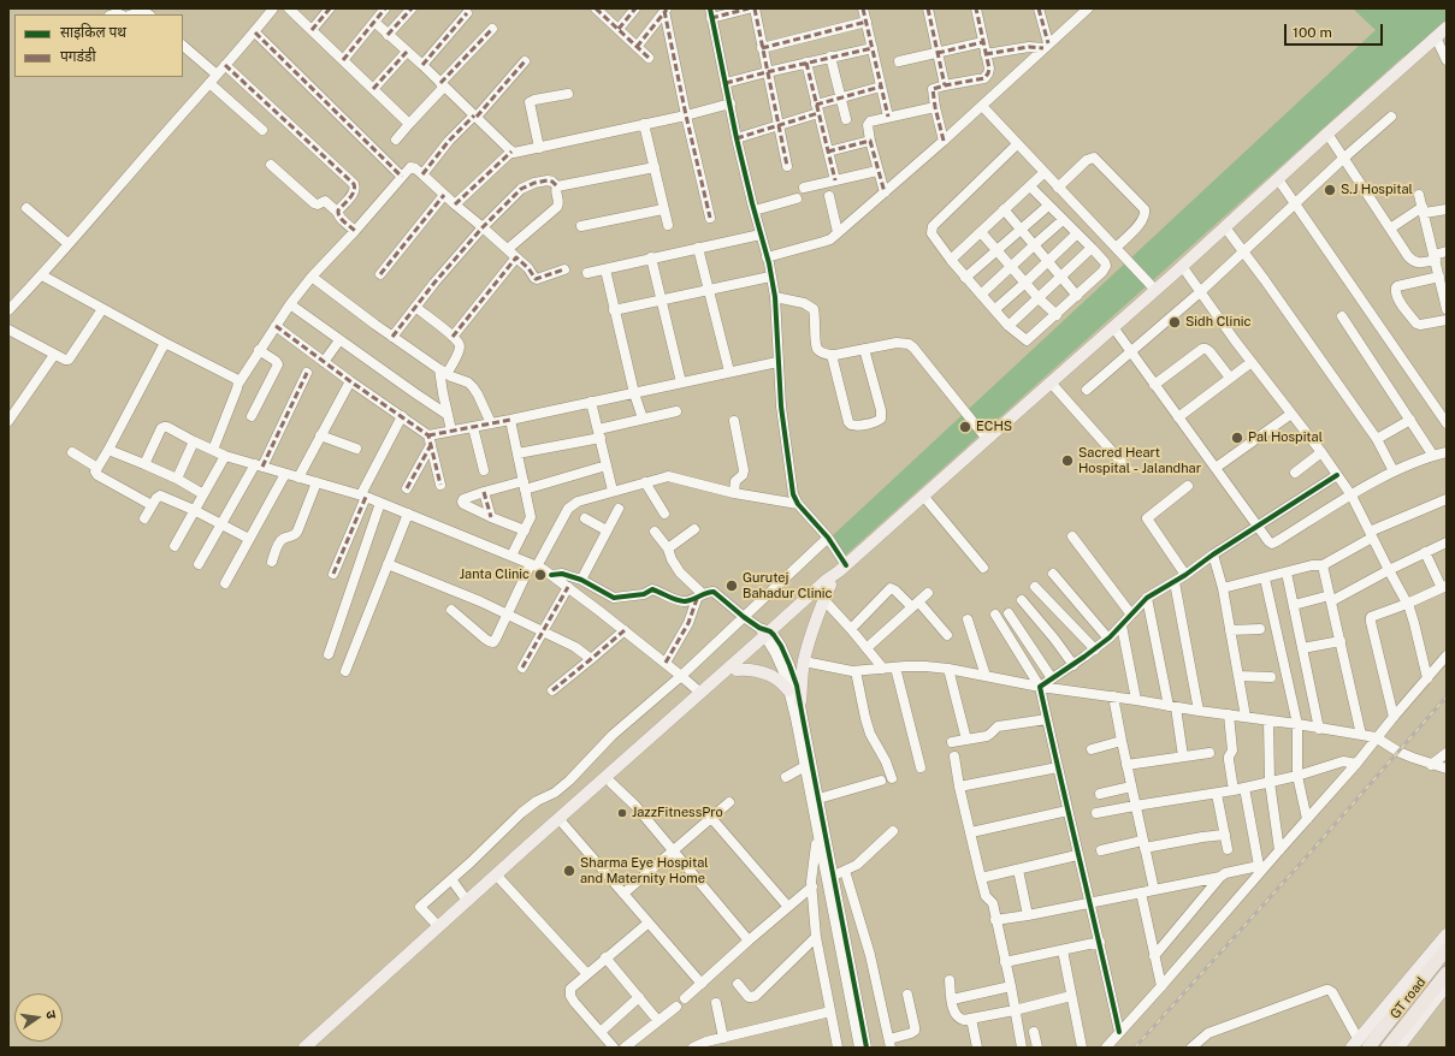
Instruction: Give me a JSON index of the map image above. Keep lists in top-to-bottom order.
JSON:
{
  "streets": {
    "highway": ["GT road"]
  },
  "places": [
    "S.J Hospital",
    "Sidh Clinic",
    "ECHS",
    "Pal Hospital",
    "Sacred Heart Hospital - Jalandhar",
    "Janta Clinic",
    "Gurutej Bahadur Clinic",
    "JazzFitnessPro",
    "Sharma Eye Hospital and Maternity Home"
  ],
  "legend": ["साइकिल पथ", "पगडंडी"],
  "scale_bar": "100 m",
  "north": "right"
}
